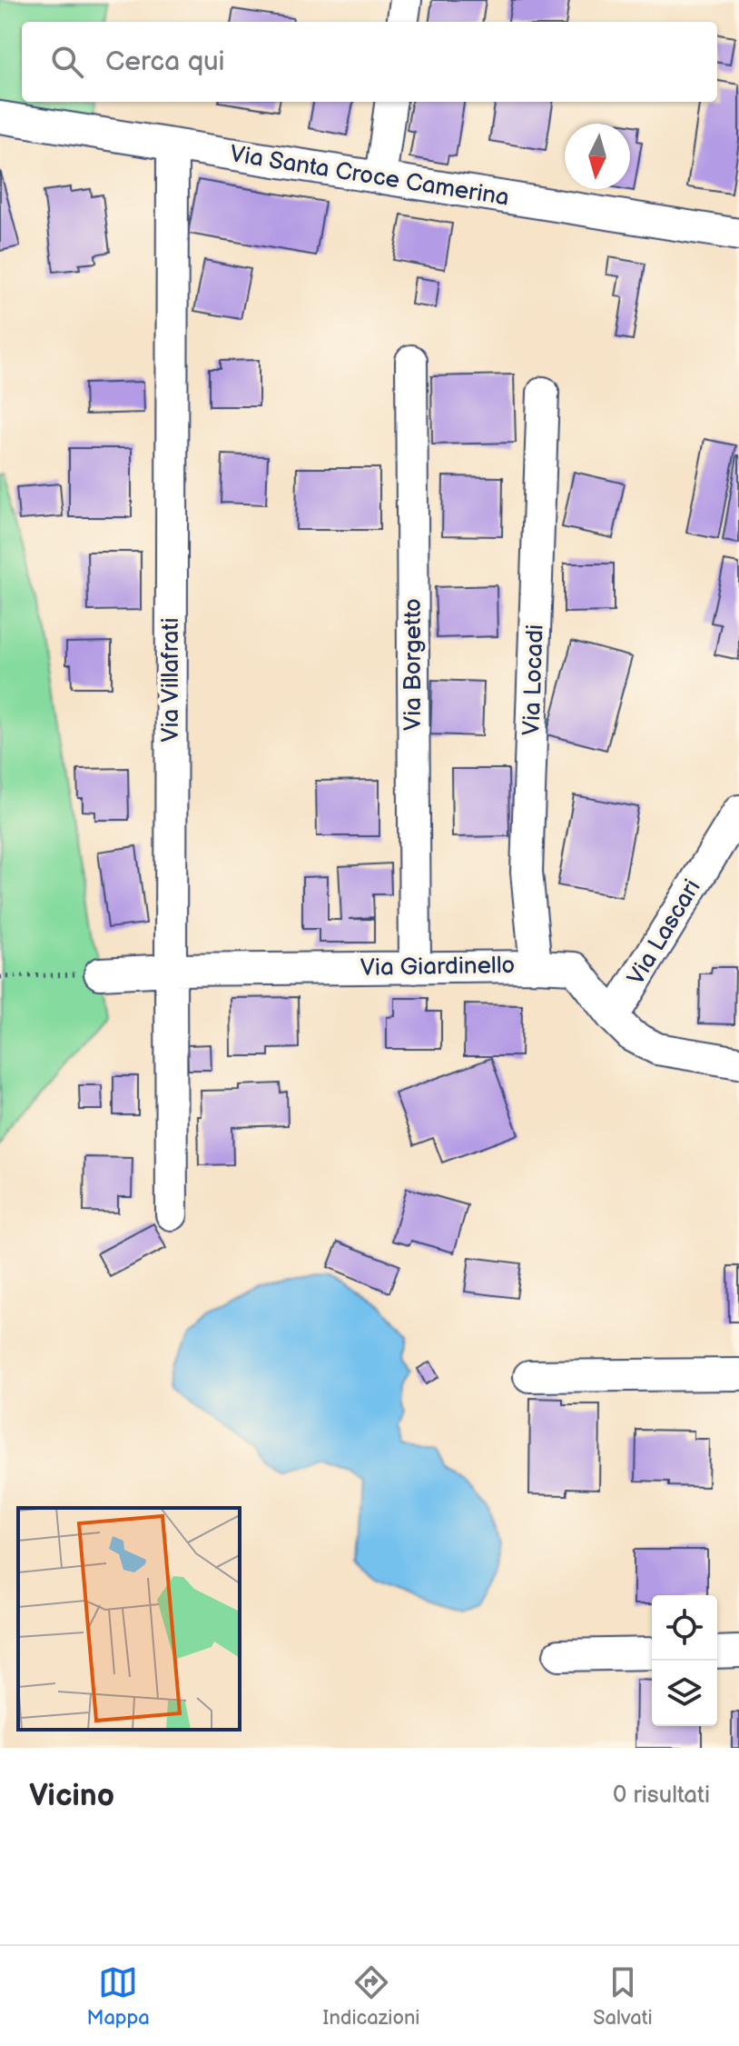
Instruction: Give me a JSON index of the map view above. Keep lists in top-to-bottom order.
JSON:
{
  "streets": {
    "street": [
      "Via Santa Croce Camerina",
      "Via Borgetto",
      "Via Villafrati",
      "Via Locadi",
      "Via Lascari",
      "Via Giardinello"
    ]
  },
  "crossings": [
    ["Via Santa Croce Camerina", "Via Villafrati"],
    ["Via Borgetto", "Via Giardinello"],
    ["Via Villafrati", "Via Giardinello"],
    ["Via Locadi", "Via Giardinello"],
    ["Via Lascari", "Via Giardinello"]
  ],
  "north": "bottom",
  "page": {
    "search": "Cerca qui",
    "heading": ["Vicino", "0 risultati"],
    "nav": ["Mappa", "Indicazioni", "Salvati"]
  }
}
